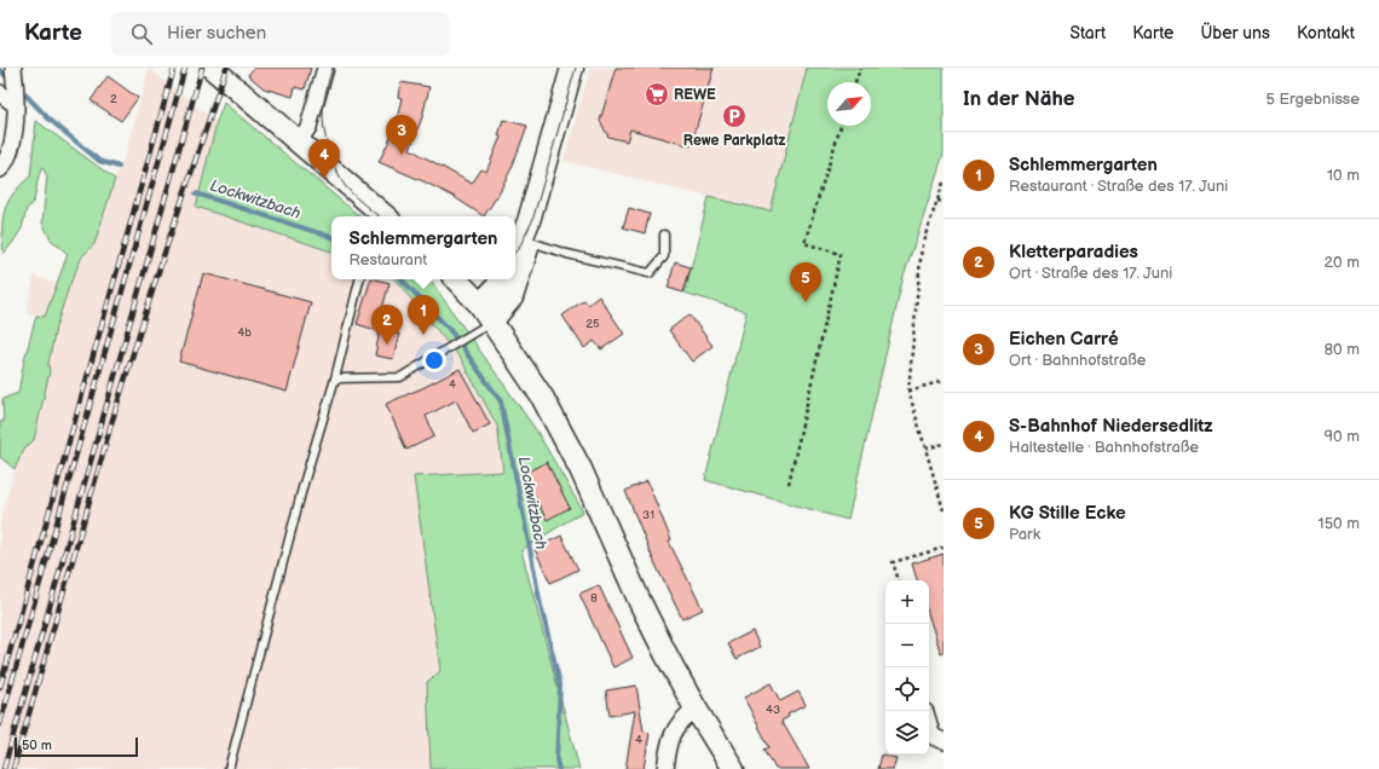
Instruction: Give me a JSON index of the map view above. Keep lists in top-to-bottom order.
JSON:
{
  "water": ["Lockwitzbach"],
  "places": {
    "supermarket": ["REWE"],
    "parking": ["Rewe Parkplatz"]
  },
  "house_numbers": [
    "2",
    "25",
    "4b",
    "4",
    "31",
    "8",
    "43",
    "4"
  ],
  "scale_bar": "50 m",
  "north": "top right",
  "page": {
    "header": "Karte",
    "search": "Hier suchen",
    "nav": [
      "Start",
      "Karte",
      "Über uns",
      "Kontakt"
    ],
    "heading": ["In der Nähe", "5 Ergebnisse"],
    "pins": [
      "3",
      "4",
      "5",
      "1",
      "2"
    ],
    "list": [
      {
        "mark": "1",
        "name": "Schlemmergarten",
        "note": "Restaurant · Straße des 17. Juni",
        "value": "10 m"
      },
      {
        "mark": "2",
        "name": "Kletterparadies",
        "note": "Ort · Straße des 17. Juni",
        "value": "20 m"
      },
      {
        "mark": "3",
        "name": "Eichen Carré",
        "note": "Ort · Bahnhofstraße",
        "value": "80 m"
      },
      {
        "mark": "4",
        "name": "S-Bahnhof Niedersedlitz",
        "note": "Haltestelle · Bahnhofstraße",
        "value": "90 m"
      },
      {
        "mark": "5",
        "name": "KG Stille Ecke",
        "note": "Park",
        "value": "150 m"
      }
    ],
    "popup": ["Schlemmergarten", "Restaurant"],
    "map_buttons": ["+", "−"],
    "scale": "50 m"
  }
}
